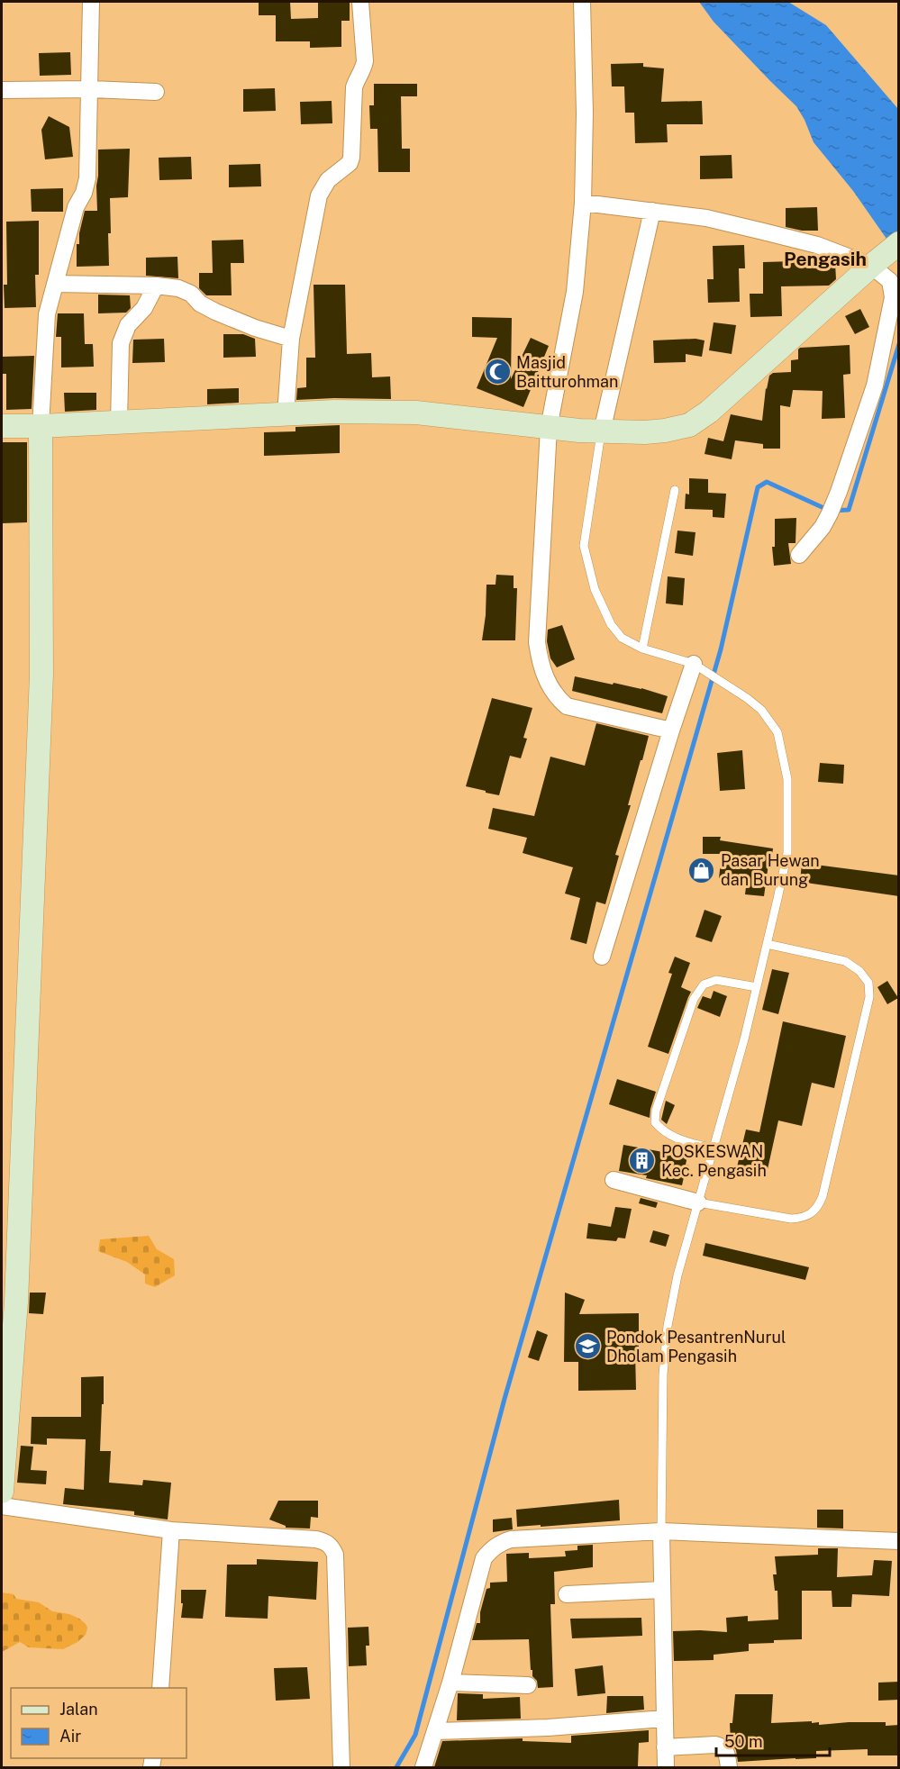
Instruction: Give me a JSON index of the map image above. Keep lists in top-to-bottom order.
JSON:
{
  "districts": ["Pengasih"],
  "places": {
    "mosque": ["Masjid Baitturohman"],
    "shop": ["Pasar Hewan dan Burung"],
    "building": ["POSKESWAN Kec. Pengasih"],
    "school or university": ["Pondok PesantrenNurul Dholam Pengasih"]
  },
  "legend": ["Jalan", "Air"],
  "scale_bar": "50 m"
}
